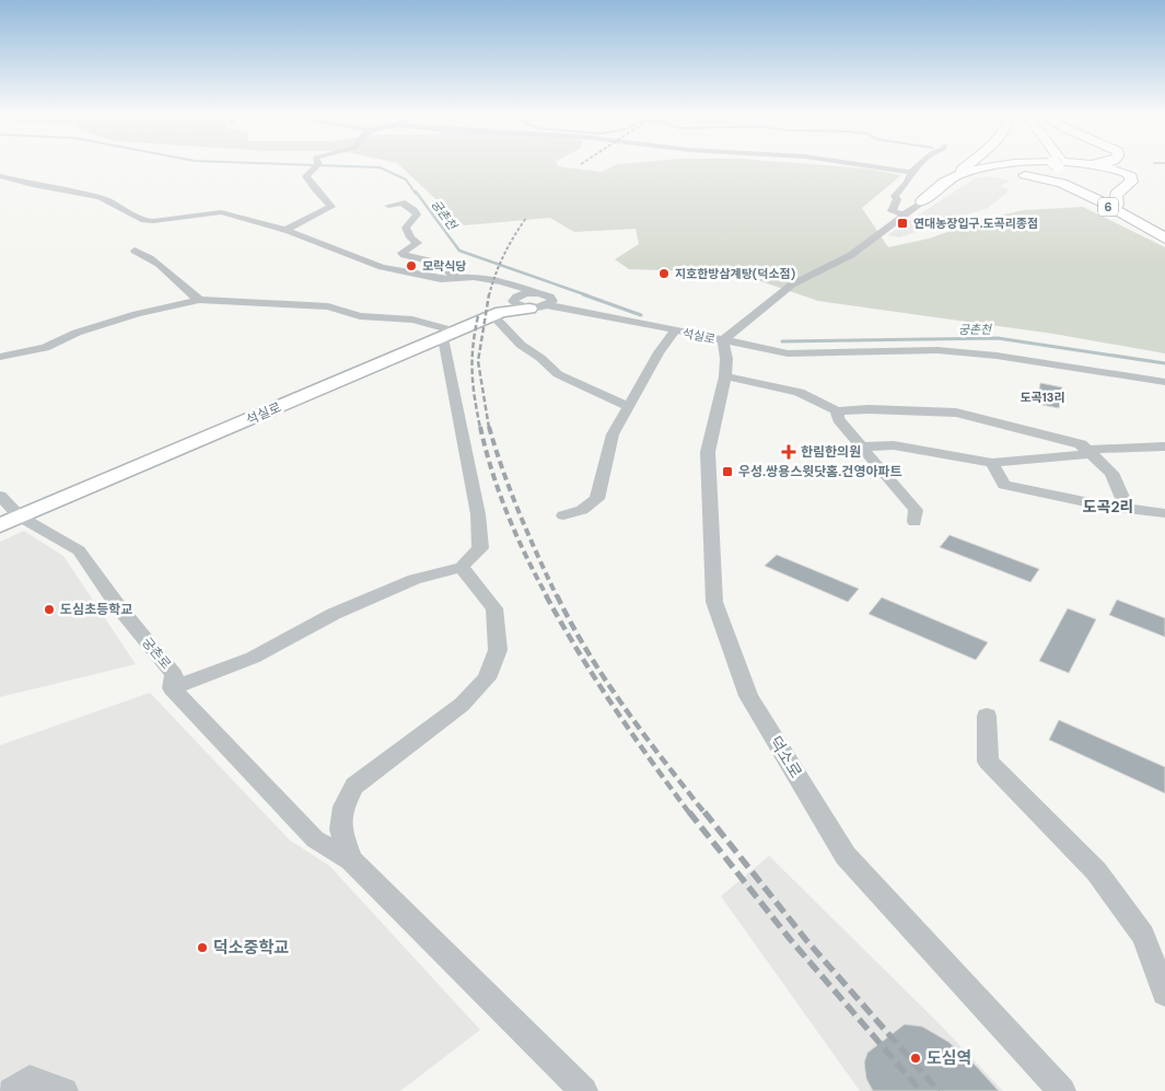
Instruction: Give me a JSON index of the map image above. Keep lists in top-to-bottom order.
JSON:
{
  "streets": {
    "main road": ["6"],
    "street": ["석실로", "궁촌로", "덕소로"]
  },
  "crossings": [
    ["석실로", "궁촌로"],
    ["석실로", "덕소로"]
  ],
  "districts": ["도곡13리", "도곡2리"],
  "water": ["궁촌천"],
  "places": {
    "transit": ["연대농장입구.도곡리종점", "우성.쌍용스윗닷홈.건영아파트"],
    "other": [
      "모락식당",
      "지호한방삼계탕(덕소점)",
      "도심초등학교",
      "덕소중학교",
      "도심역"
    ],
    "health": ["한림한의원"]
  }
}
